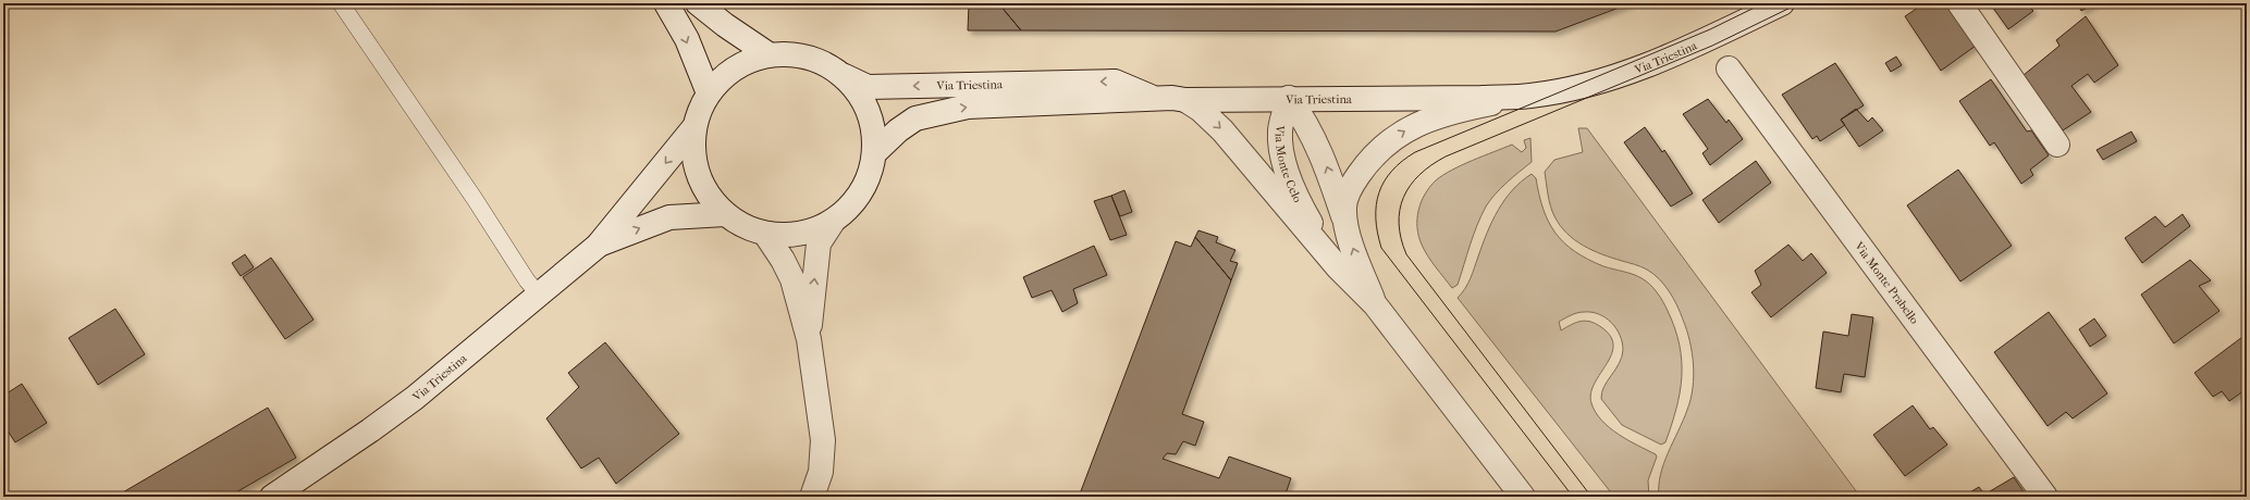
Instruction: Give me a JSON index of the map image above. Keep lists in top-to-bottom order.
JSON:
{
  "streets": {
    "street": ["Via Triestina", "Via Monte Celo", "Via Monte Prabello"]
  },
  "crossings": [
    ["Via Triestina", "Via Monte Celo"]
  ]
}
